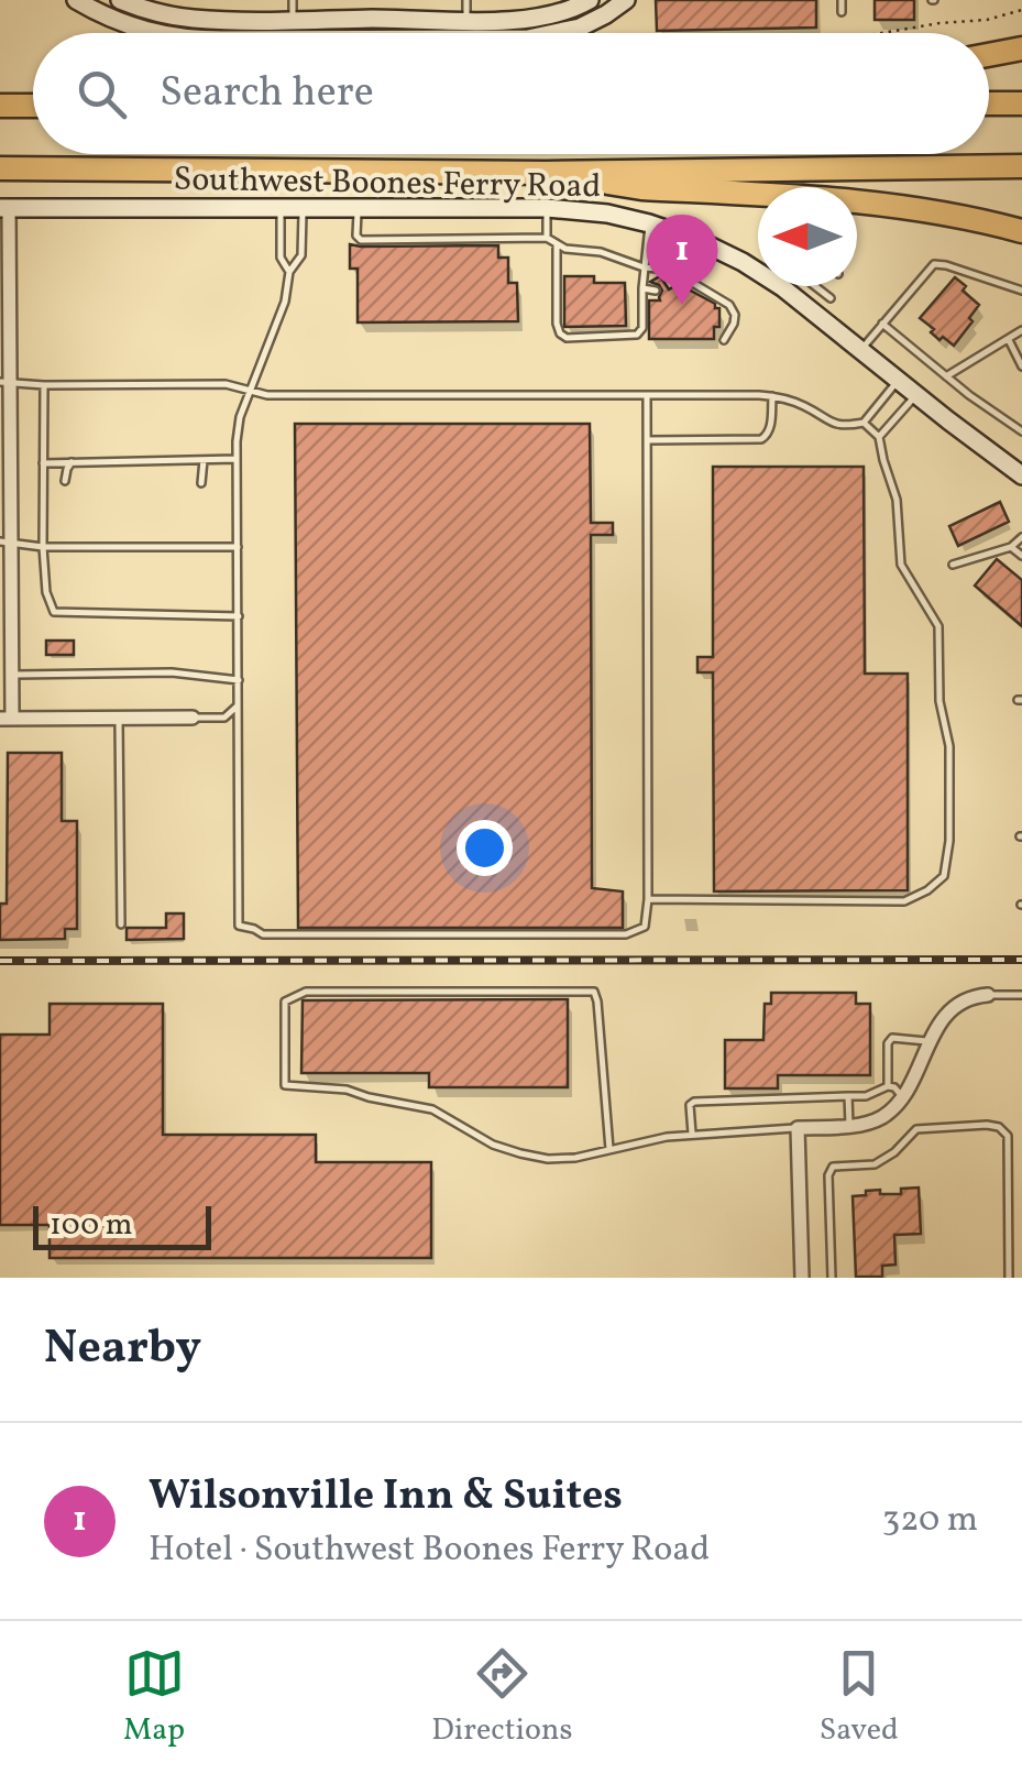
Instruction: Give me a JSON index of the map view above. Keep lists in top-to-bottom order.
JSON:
{
  "streets": {
    "street": ["Southwest Boones Ferry Road"]
  },
  "scale_bar": "100 m",
  "north": "left",
  "page": {
    "search": "Search here",
    "pins": "1",
    "scale": "100 m",
    "heading": "Nearby",
    "list": [
      {
        "mark": "1",
        "name": "Wilsonville Inn & Suites",
        "note": "Hotel · Southwest Boones Ferry Road",
        "value": "320 m"
      }
    ],
    "nav": ["Map", "Directions", "Saved"]
  }
}
